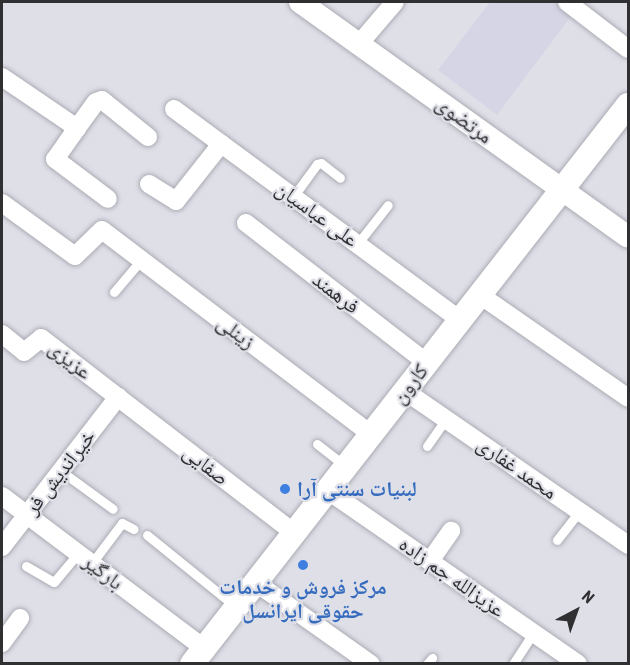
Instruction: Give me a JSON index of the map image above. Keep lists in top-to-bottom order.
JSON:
{
  "streets": {
    "main road": ["کارون"],
    "street": [
      "مرتضوی",
      "علی عباسیان",
      "فرهمند",
      "زینلی",
      "عزیزی",
      "صفایی",
      "محمد غفاری",
      "خیراندیش فر",
      "بارگیر",
      "عزیزالله جم زاده"
    ]
  },
  "crossings": [
    ["مرتضوی", "کارون"],
    ["علی عباسیان", "کارون"],
    ["فرهمند", "کارون"],
    ["زینلی", "کارون"],
    ["عزیزی", "صفایی"],
    ["عزیزی", "خیراندیش فر"],
    ["کارون", "صفایی"],
    ["کارون", "محمد غفاری"],
    ["کارون", "بارگیر"],
    ["کارون", "عزیزالله جم زاده"],
    ["صفایی", "خیراندیش فر"],
    ["خیراندیش فر", "بارگیر"]
  ],
  "places": ["لبنیات سنتی آرا", "مرکز فروش و خدمات حقوقی ایرانسل"],
  "north": "top right"
}
